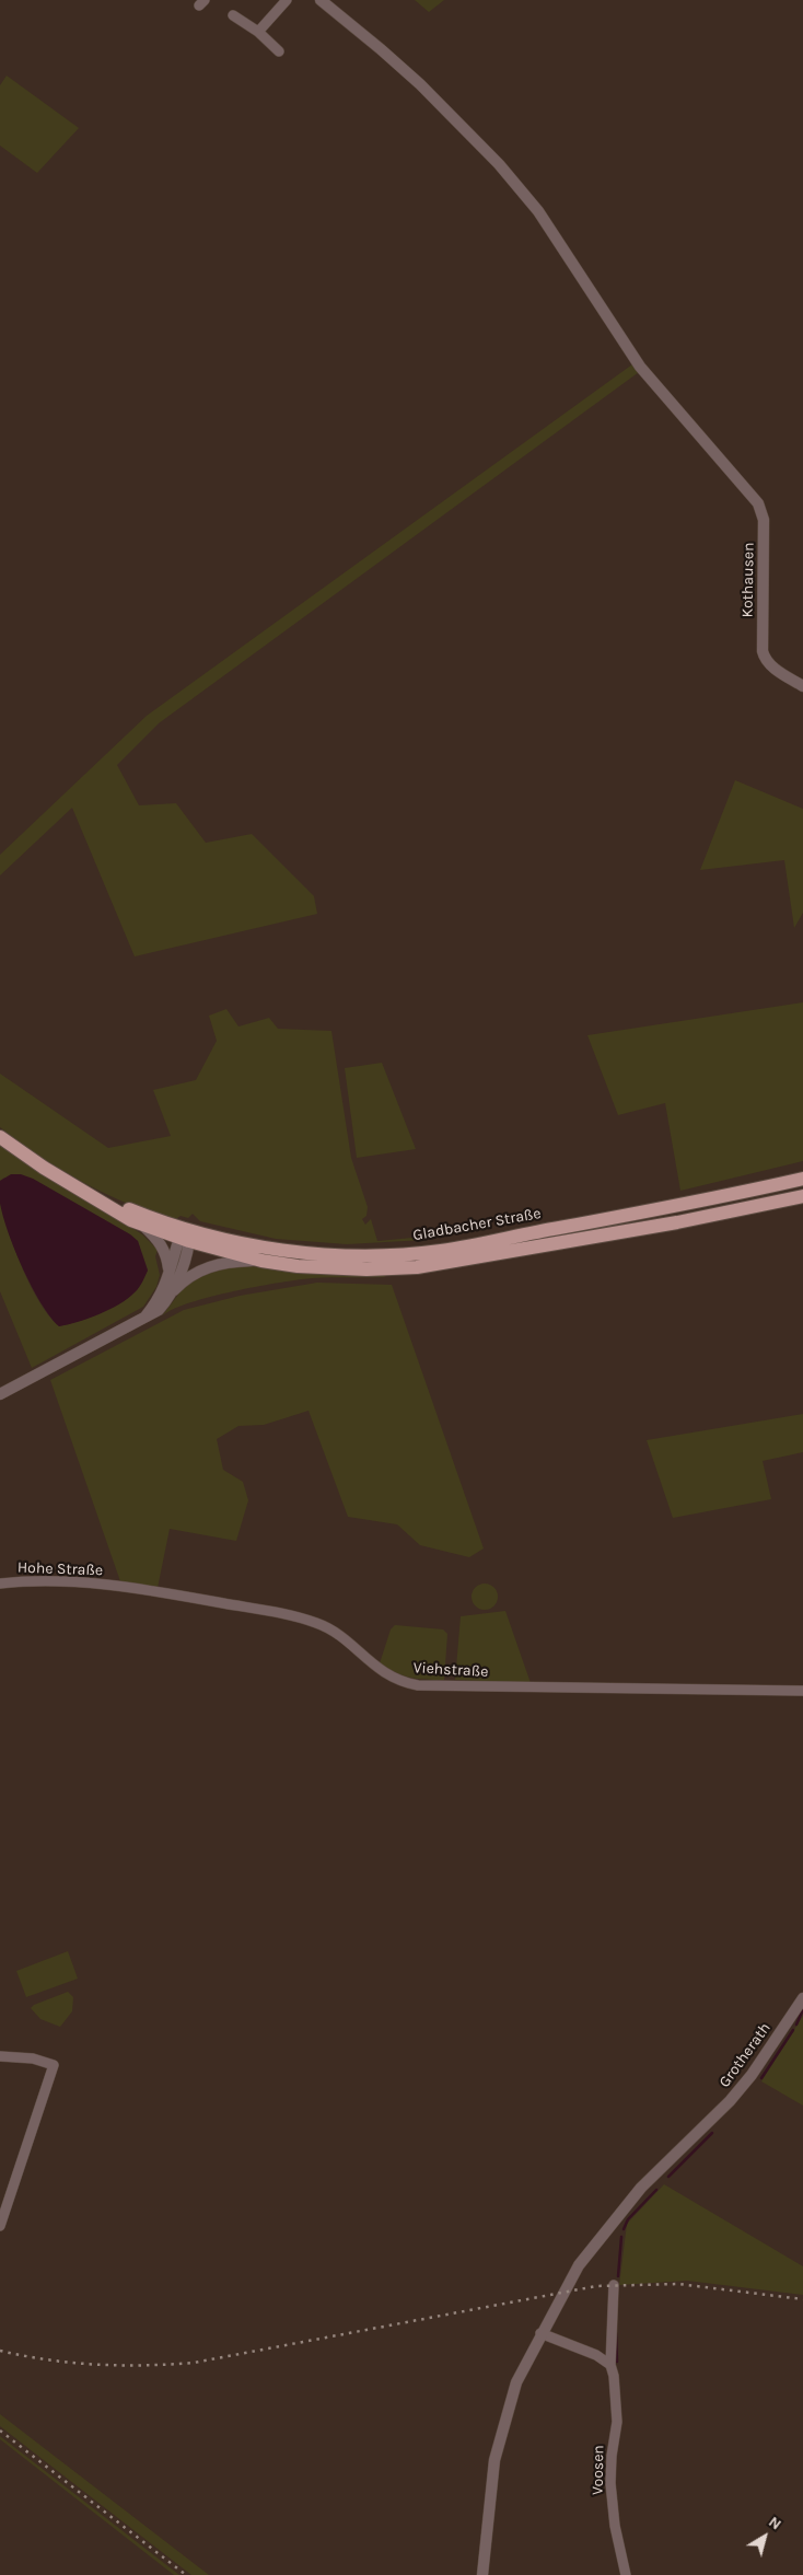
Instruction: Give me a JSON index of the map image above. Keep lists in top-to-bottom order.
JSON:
{
  "streets": {
    "main road": ["Gladbacher Straße"],
    "street": [
      "Kothausen",
      "Hohe Straße",
      "Viehstraße",
      "Grotherath",
      "Voosen"
    ]
  },
  "crossings": [
    ["Hohe Straße", "Viehstraße"]
  ],
  "north": "top right"
}
